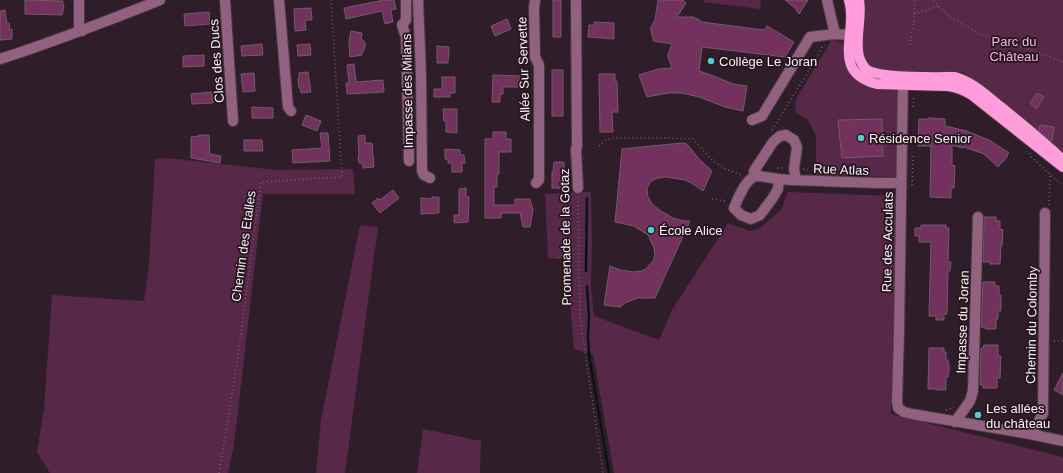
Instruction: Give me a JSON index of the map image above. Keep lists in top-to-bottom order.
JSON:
{
  "streets": {
    "street": [
      "Clos des Ducs",
      "Allée Sur Servette",
      "Impasse des Milans",
      "Rue Atlas",
      "Promenade de la Gotaz",
      "Rue des Acculats",
      "Impasse du Joran",
      "Chemin du Colomby"
    ],
    "path": ["Chemin des Etalles"]
  },
  "crossings": [
    ["Rue Atlas", "Rue des Acculats"],
    ["Rue des Acculats", "Impasse du Joran"]
  ],
  "parks": ["Parc du Château"],
  "places": [
    "Collège Le Joran",
    "Résidence Senior",
    "École Alice",
    "Les allées du château"
  ]
}
